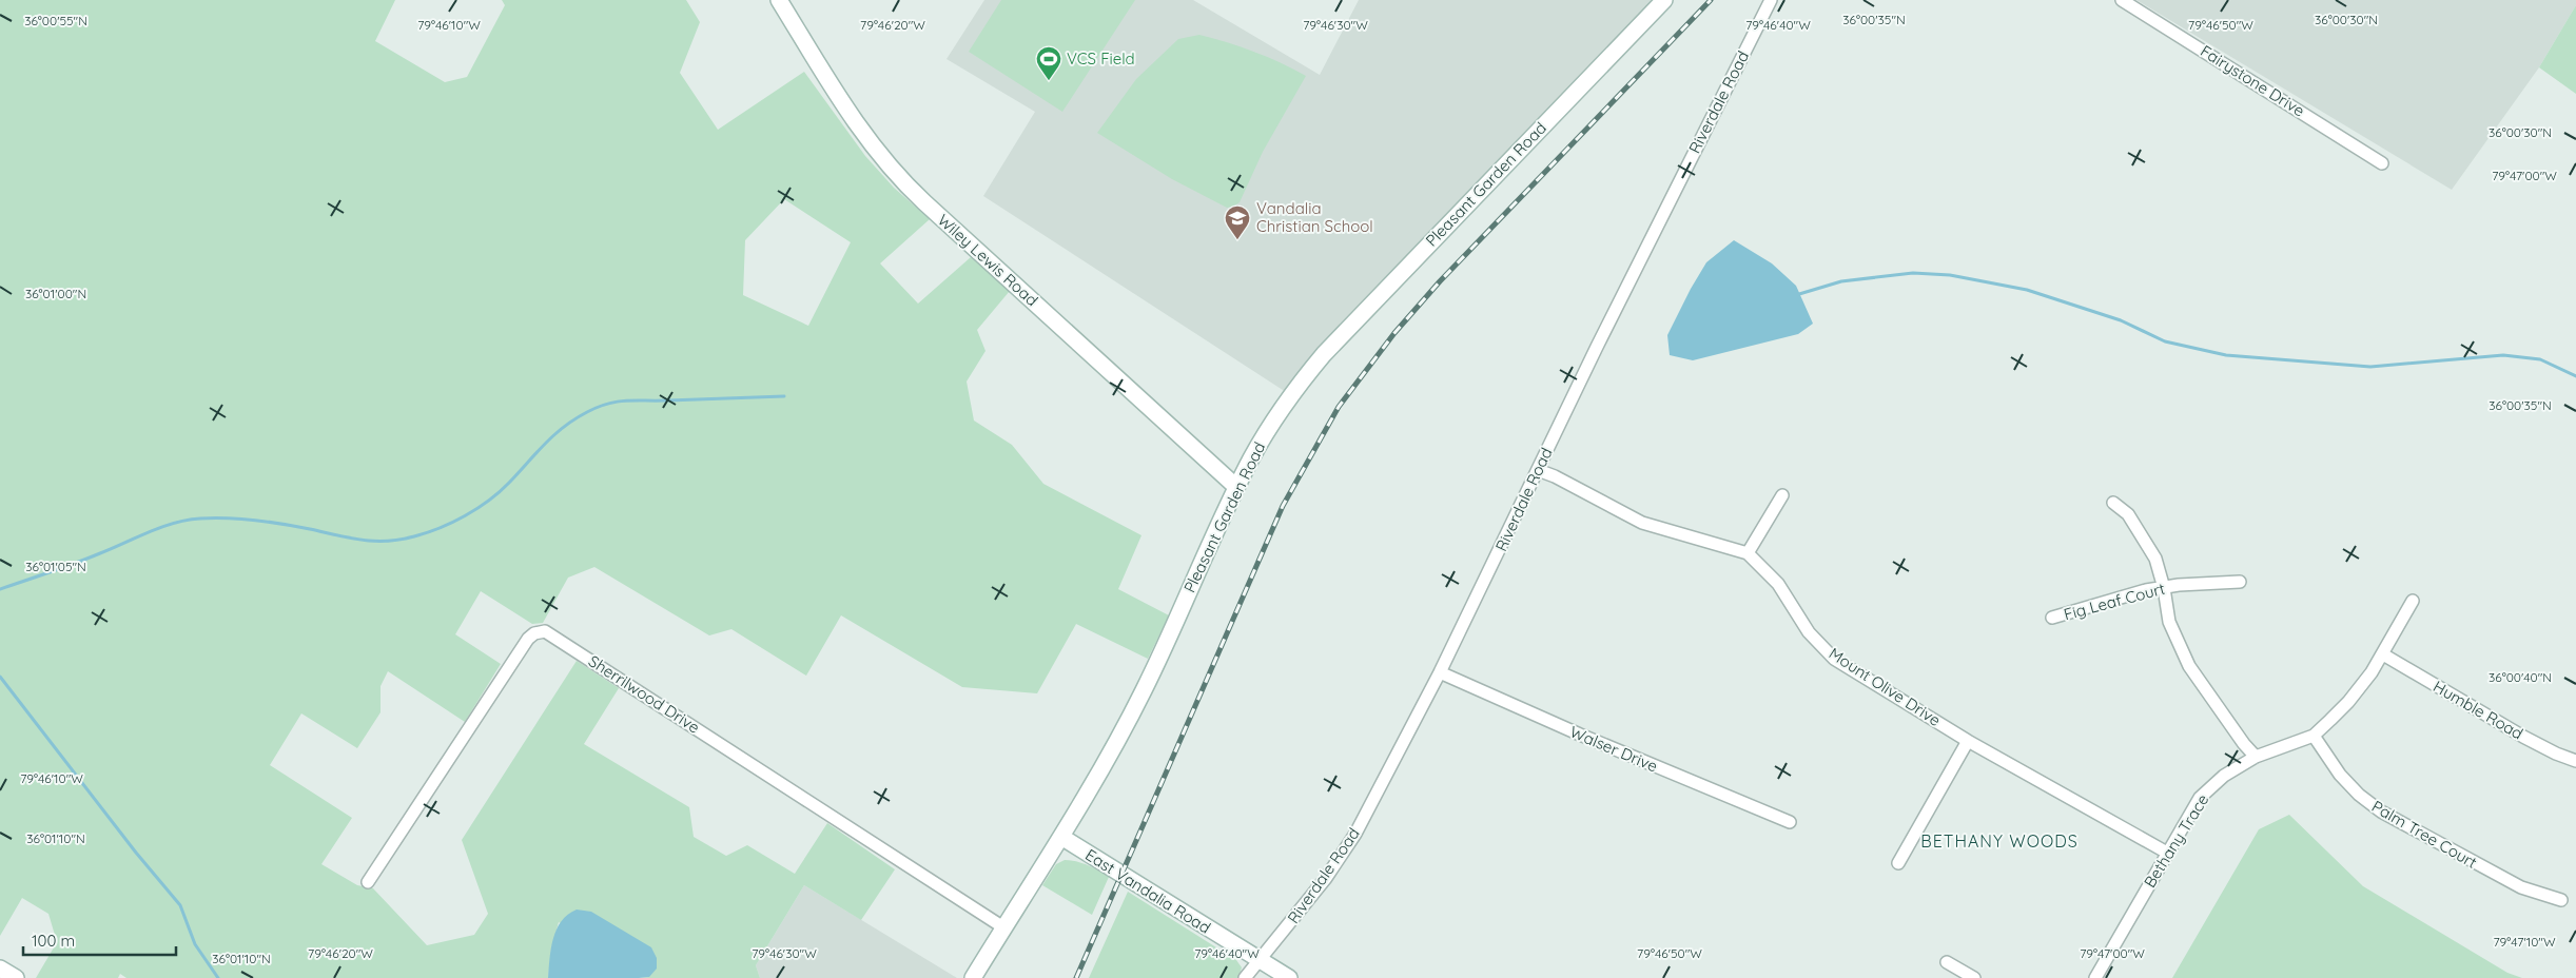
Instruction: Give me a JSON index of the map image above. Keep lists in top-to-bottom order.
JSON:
{
  "streets": {
    "main road": ["Pleasant Garden Road", "Wiley Lewis Road", "East Vandalia Road"],
    "street": [
      "Fairystone Drive",
      "Riverdale Road",
      "Fig Leaf Court",
      "Mount Olive Drive",
      "Sherrilwood Drive",
      "Humble Road",
      "Walser Drive",
      "Palm Tree Court",
      "Bethany Trace"
    ]
  },
  "crossings": [
    ["Riverdale Road", "Mount Olive Drive"],
    ["Riverdale Road", "Walser Drive"],
    ["Riverdale Road", "East Vandalia Road"],
    ["Pleasant Garden Road", "Wiley Lewis Road"],
    ["Pleasant Garden Road", "Sherrilwood Drive"],
    ["Pleasant Garden Road", "East Vandalia Road"],
    ["Mount Olive Drive", "Bethany Trace"],
    ["Humble Road", "Bethany Trace"],
    ["Palm Tree Court", "Bethany Trace"]
  ],
  "districts": ["BETHANY WOODS"],
  "places": {
    "sports": ["VCS Field"],
    "school or university": ["Vandalia Christian School"]
  },
  "scale_bar": "100 m",
  "coordinates": [
    "36°00'35\"N",
    "36°00'30\"N",
    "36°00'55\"N",
    "79°46'10\"W",
    "79°46'20\"W",
    "79°46'30\"W",
    "79°46'40\"W",
    "79°46'50\"W",
    "79°47'00\"W",
    "36°01'00\"N",
    "36°01'05\"N",
    "36°00'40\"N",
    "36°01'10\"N",
    "79°47'10\"W"
  ]
}
